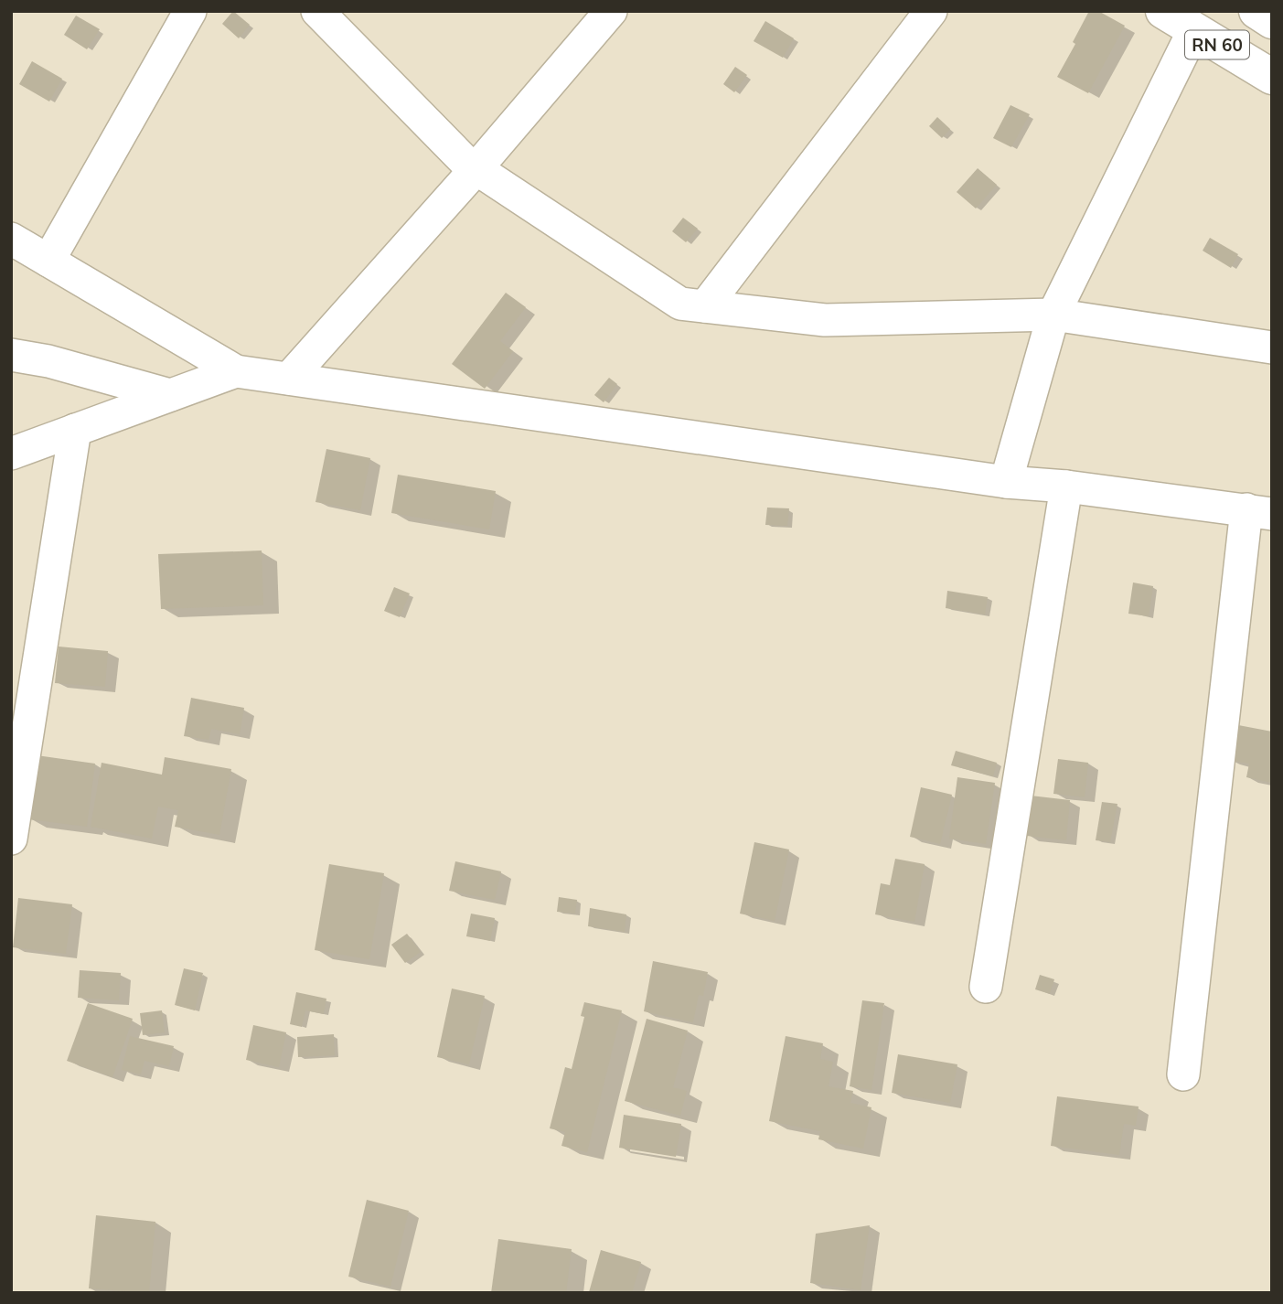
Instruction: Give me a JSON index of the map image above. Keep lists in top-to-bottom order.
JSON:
{
  "streets": {
    "main road": ["RN 60"]
  }
}
